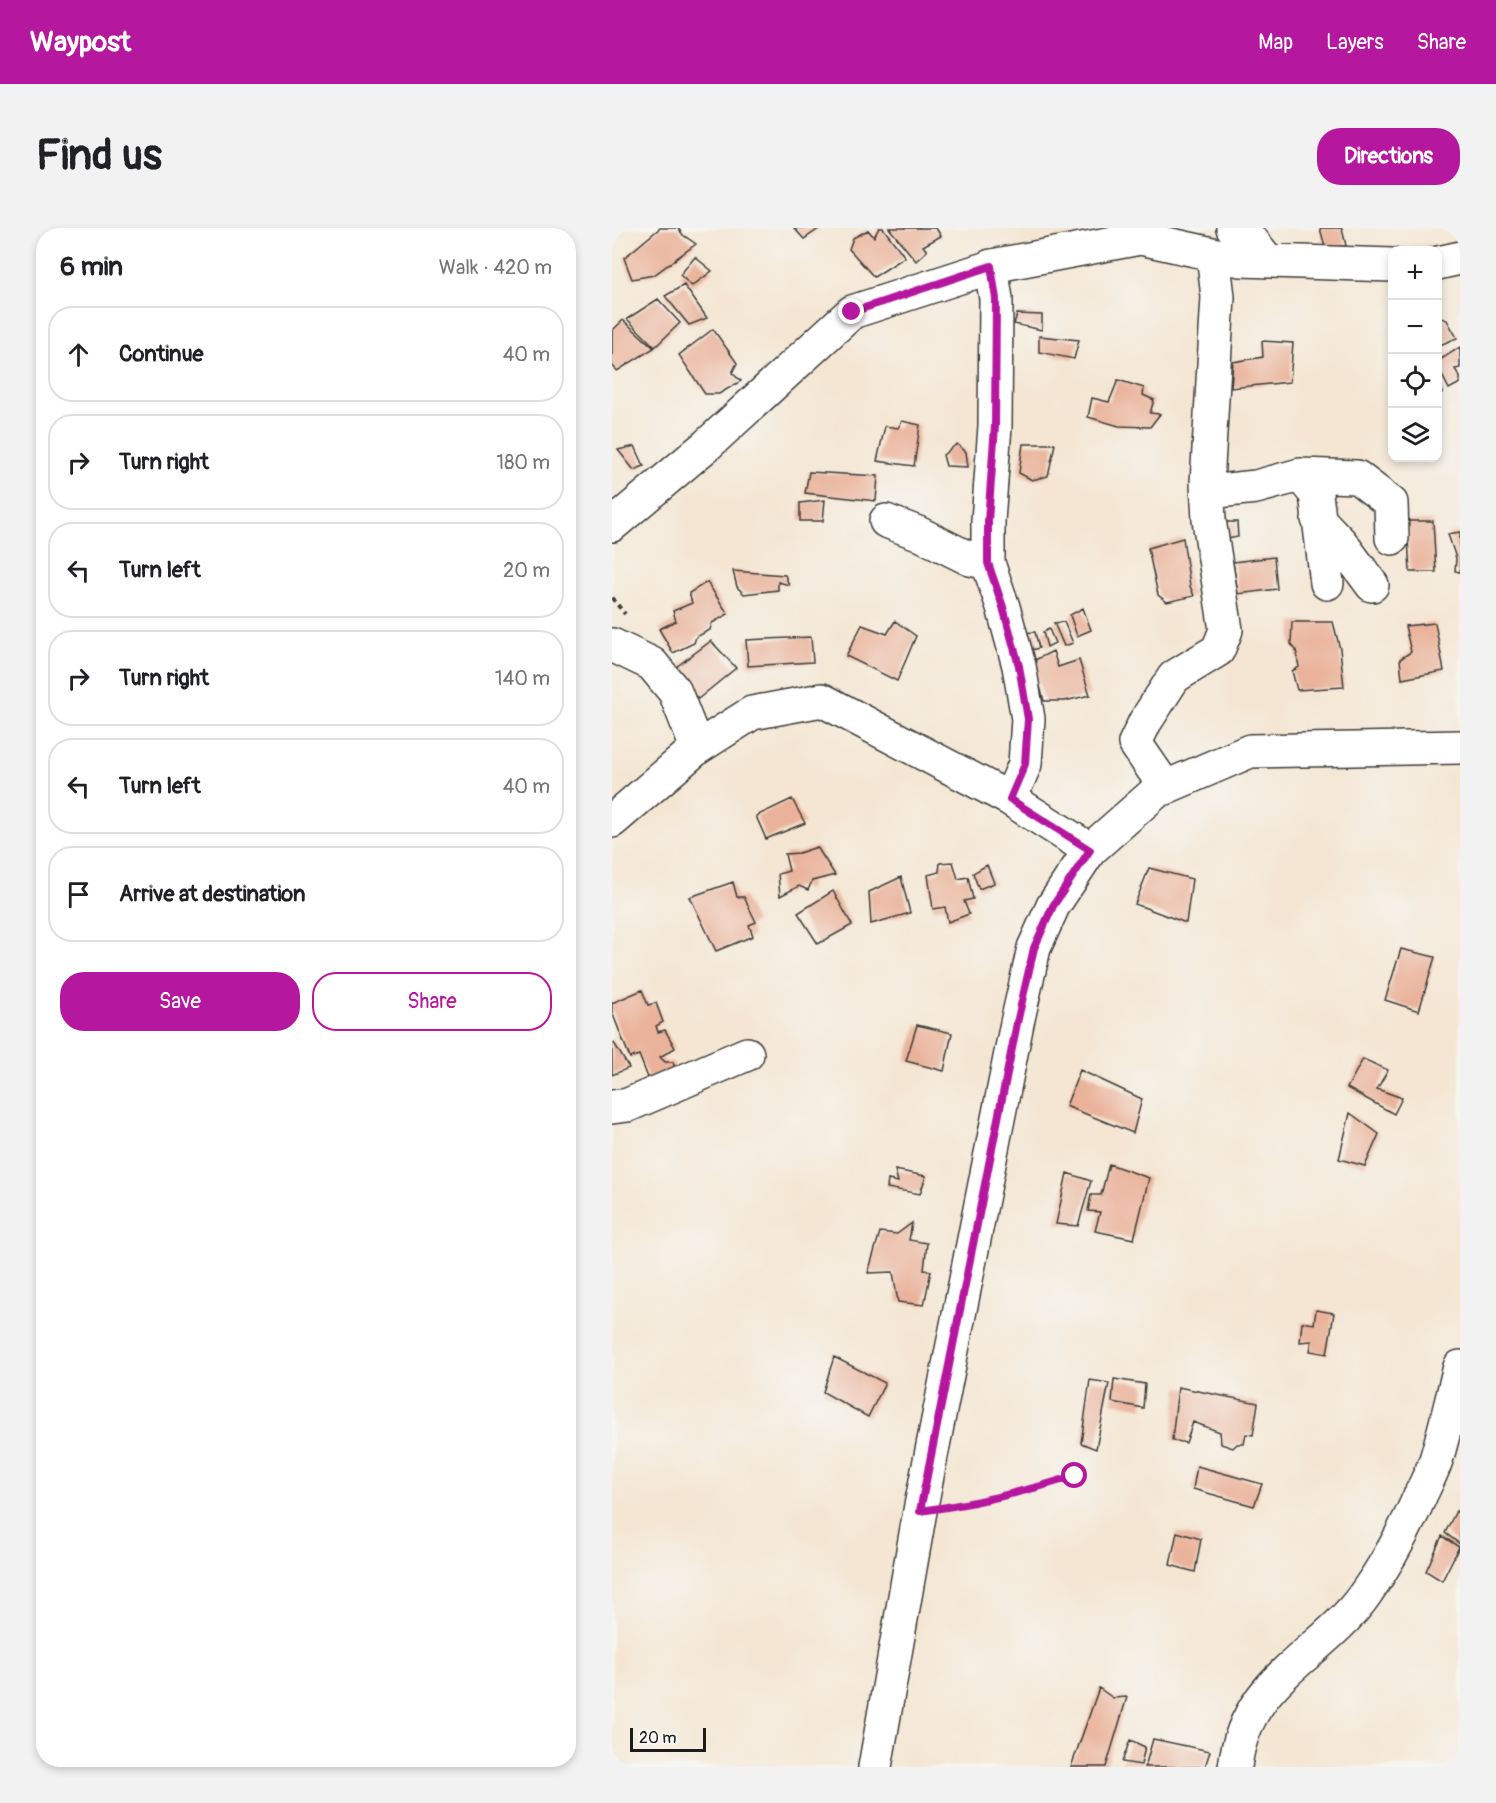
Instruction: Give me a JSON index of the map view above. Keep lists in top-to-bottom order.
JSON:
{
  "scale_bar": "20 m",
  "page": {
    "header": "Waypost",
    "nav": ["Map", "Layers", "Share"],
    "buttons": [
      "Directions",
      ["Save", "Share"]
    ],
    "title": "Find us",
    "heading": ["6 min", "Walk · 420 m"],
    "map_buttons": ["+", "−"],
    "list": [
      ["Continue", "40 m"],
      ["Turn right", "180 m"],
      ["Turn left", "20 m"],
      ["Turn right", "140 m"],
      ["Turn left", "40 m"],
      "Arrive at destination"
    ],
    "scale": "20 m"
  }
}
